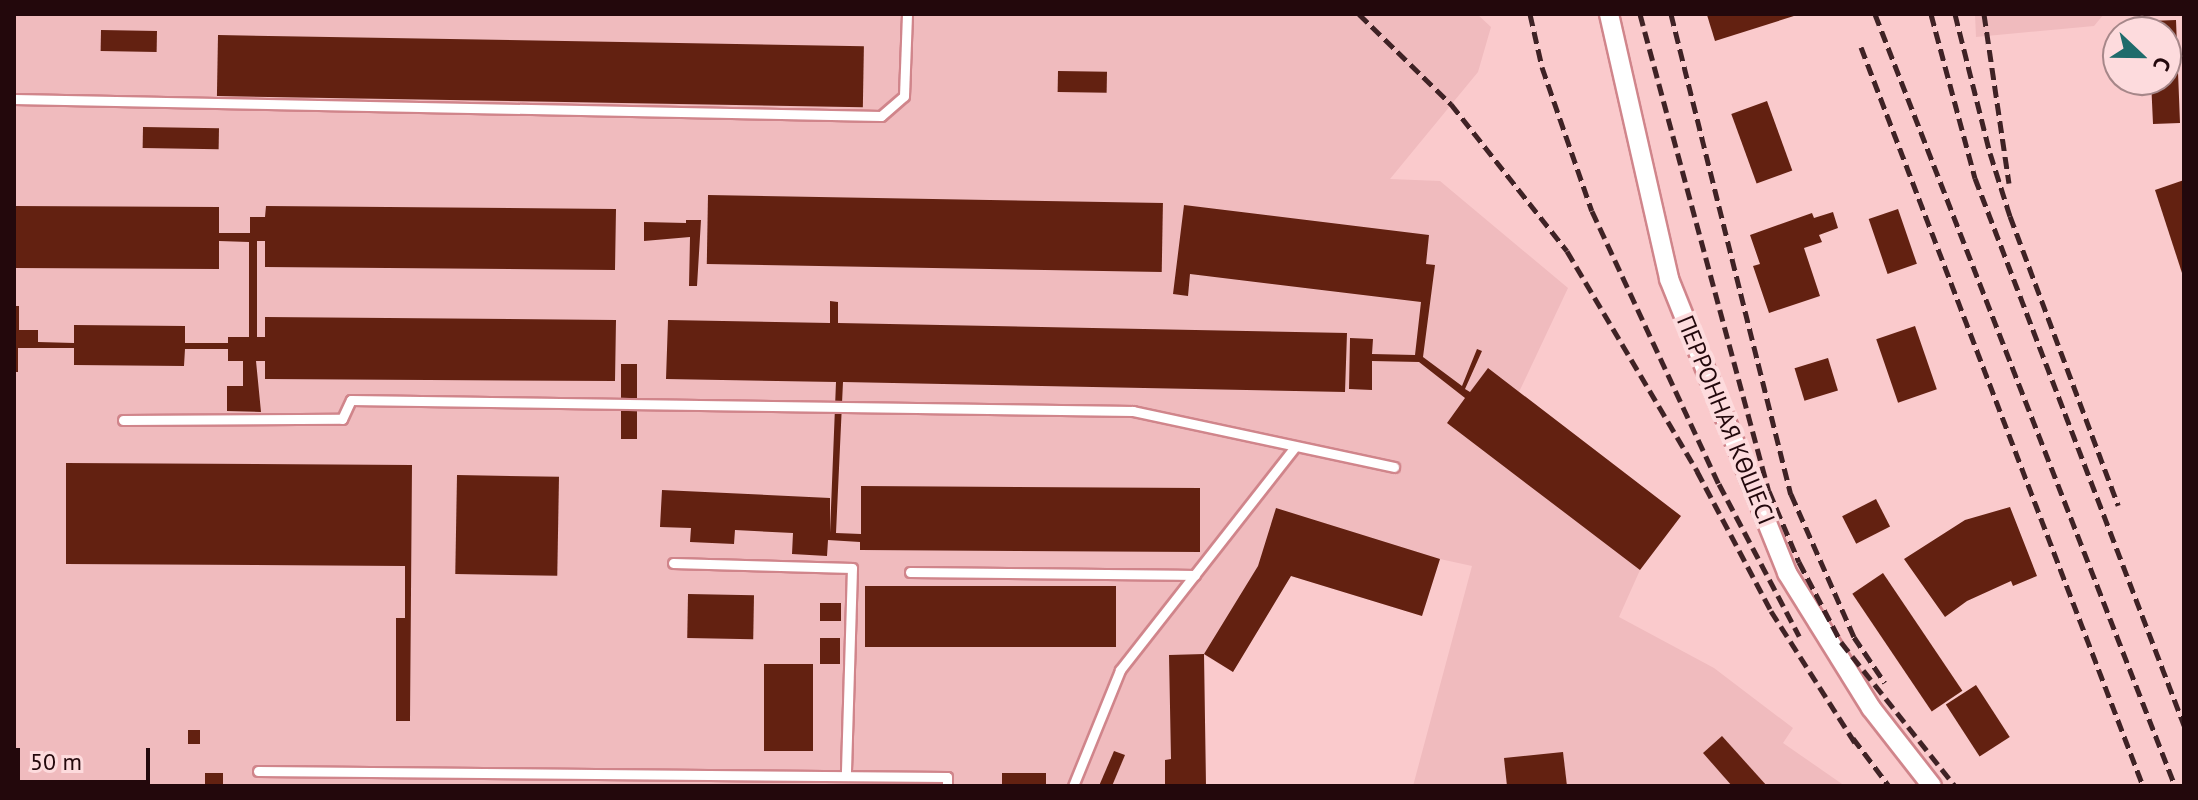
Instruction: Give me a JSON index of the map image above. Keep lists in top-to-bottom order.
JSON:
{
  "streets": {
    "street": ["ПЕРРОННАЯ КӨШЕСІ"]
  },
  "scale_bar": "50 m",
  "north": "right"
}
